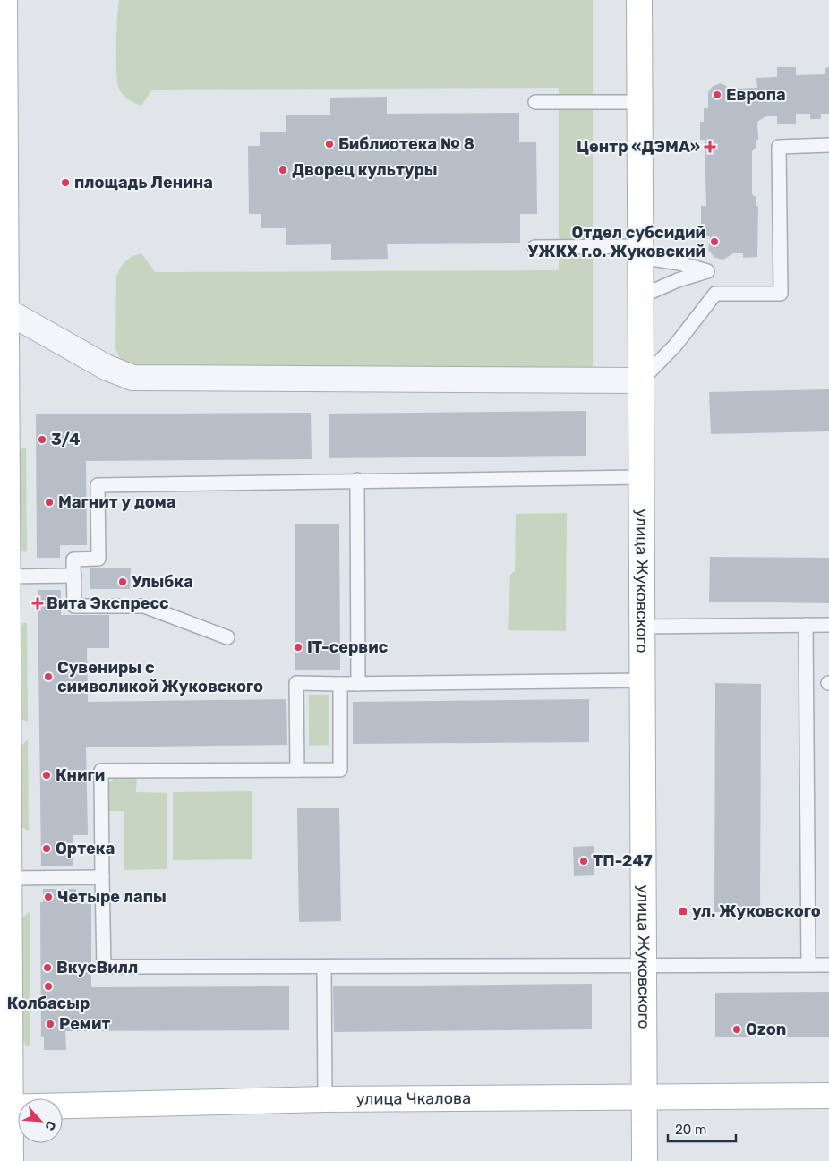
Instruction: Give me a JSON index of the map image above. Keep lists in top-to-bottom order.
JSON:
{
  "streets": {
    "main road": ["улица Жуковского", "улица Чкалова"]
  },
  "crossings": [
    ["улица Жуковского", "улица Чкалова"]
  ],
  "places": {
    "other": [
      "Европа",
      "Библиотека № 8",
      "Дворец культуры",
      "площадь Ленина",
      "Отдел субсидий УЖКХ г.о. Жуковский",
      "3/4",
      "Магнит у дома",
      "Улыбка",
      "IT-сервис",
      "Сувениры с символикой Жуковского",
      "Книги",
      "Ортека",
      "ТП-247",
      "Четыре лапы",
      "ВкусВилл",
      "Колбасыр",
      "Ремит",
      "Ozon"
    ],
    "health": ["Центр «ДЭМА»", "Вита Экспресс"],
    "transit": ["ул. Жуковского"]
  },
  "scale_bar": "20 m",
  "north": "bottom right"
}
